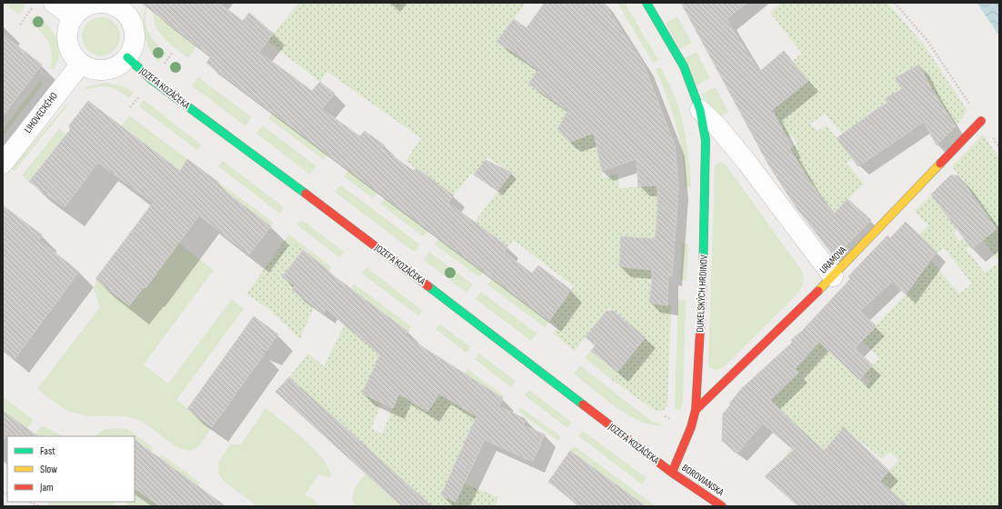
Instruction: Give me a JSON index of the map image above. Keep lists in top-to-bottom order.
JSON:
{
  "streets": {
    "street": [
      "JOZEFA KOZÁČEKA",
      "LIHOVECKÉHO",
      "URAMOVA",
      "DUKELSKÝCH HRDINOV",
      "BOROVIANSKA"
    ]
  },
  "crossings": [
    ["JOZEFA KOZÁČEKA", "LIHOVECKÉHO"],
    ["JOZEFA KOZÁČEKA", "DUKELSKÝCH HRDINOV"],
    ["JOZEFA KOZÁČEKA", "BOROVIANSKA"],
    ["URAMOVA", "DUKELSKÝCH HRDINOV"],
    ["DUKELSKÝCH HRDINOV", "BOROVIANSKA"]
  ],
  "legend": ["Fast", "Slow", "Jam"]
}
